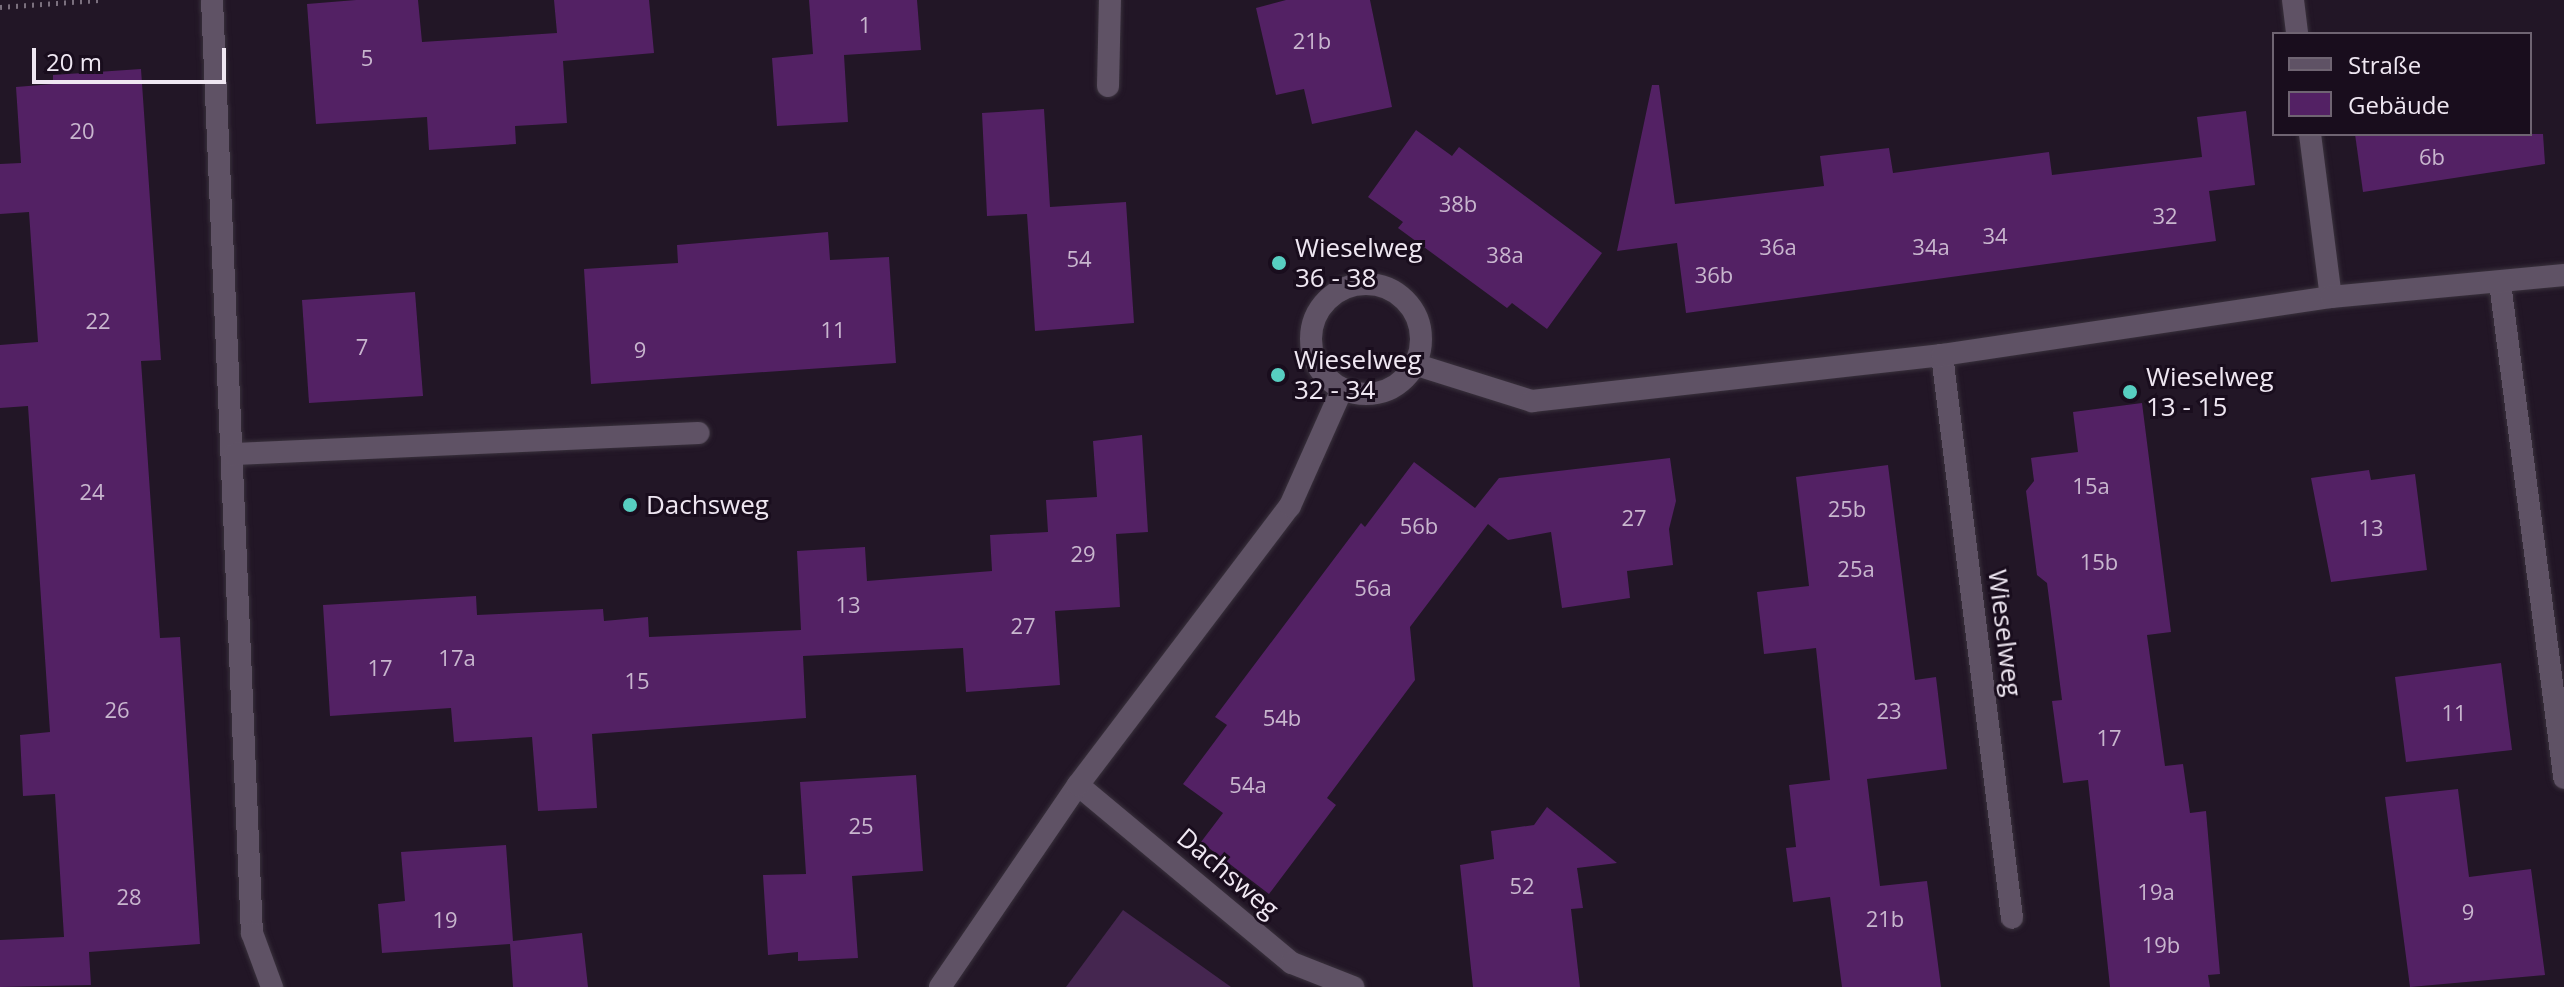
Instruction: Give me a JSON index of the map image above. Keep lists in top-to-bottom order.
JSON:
{
  "streets": {
    "street": ["Wieselweg", "Dachsweg"]
  },
  "places": [
    "Wieselweg 36 - 38",
    "Wieselweg 32 - 34",
    "Wieselweg 13 - 15",
    "Dachsweg"
  ],
  "house_numbers": [
    "1",
    "21b",
    "5",
    "20",
    "6b",
    "38b",
    "32",
    "34",
    "36a",
    "34a",
    "38a",
    "54",
    "36b",
    "22",
    "11",
    "7",
    "9",
    "15a",
    "24",
    "25b",
    "27",
    "56b",
    "13",
    "29",
    "15b",
    "25a",
    "56a",
    "13",
    "27",
    "17a",
    "17",
    "15",
    "26",
    "23",
    "11",
    "54b",
    "17",
    "54a",
    "25",
    "52",
    "19a",
    "28",
    "9",
    "21b",
    "19",
    "19b"
  ],
  "legend": ["Straße", "Gebäude"],
  "scale_bar": "20 m"
}
